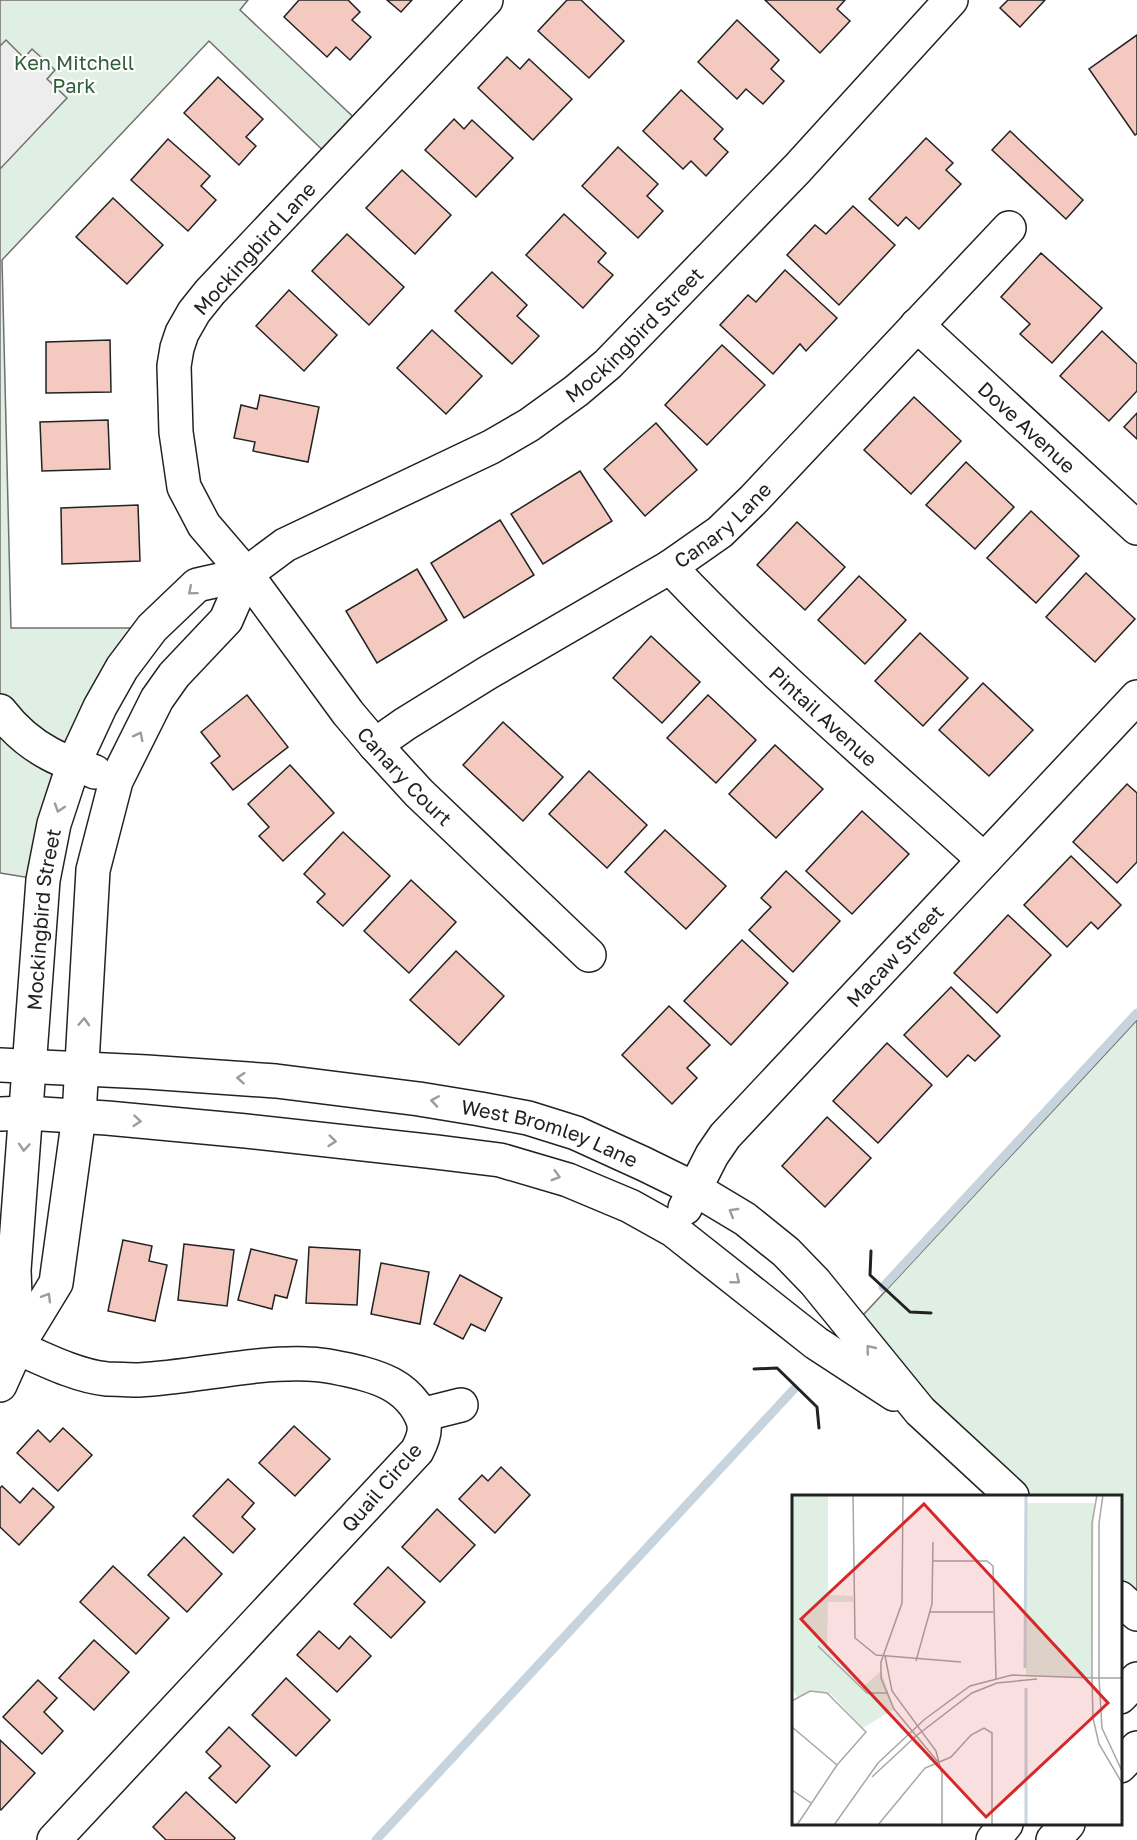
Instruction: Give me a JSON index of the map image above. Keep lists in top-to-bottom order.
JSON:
{
  "streets": {
    "street": [
      "Mockingbird Lane",
      "Mockingbird Street",
      "Dove Avenue",
      "Canary Lane",
      "Pintail Avenue",
      "Canary Court",
      "Macaw Street",
      "West Bromley Lane",
      "Quail Circle"
    ]
  },
  "crossings": [
    ["Mockingbird Lane", "Mockingbird Street"],
    ["Mockingbird Lane", "Canary Court"],
    ["Mockingbird Street", "Canary Court"],
    ["Mockingbird Street", "West Bromley Lane"],
    ["Mockingbird Street", "Quail Circle"],
    ["Dove Avenue", "Canary Lane"],
    ["Canary Lane", "Pintail Avenue"],
    ["Canary Lane", "Canary Court"],
    ["Pintail Avenue", "Macaw Street"],
    ["Macaw Street", "West Bromley Lane"]
  ],
  "parks": ["Ken Mitchell Park"]
}
